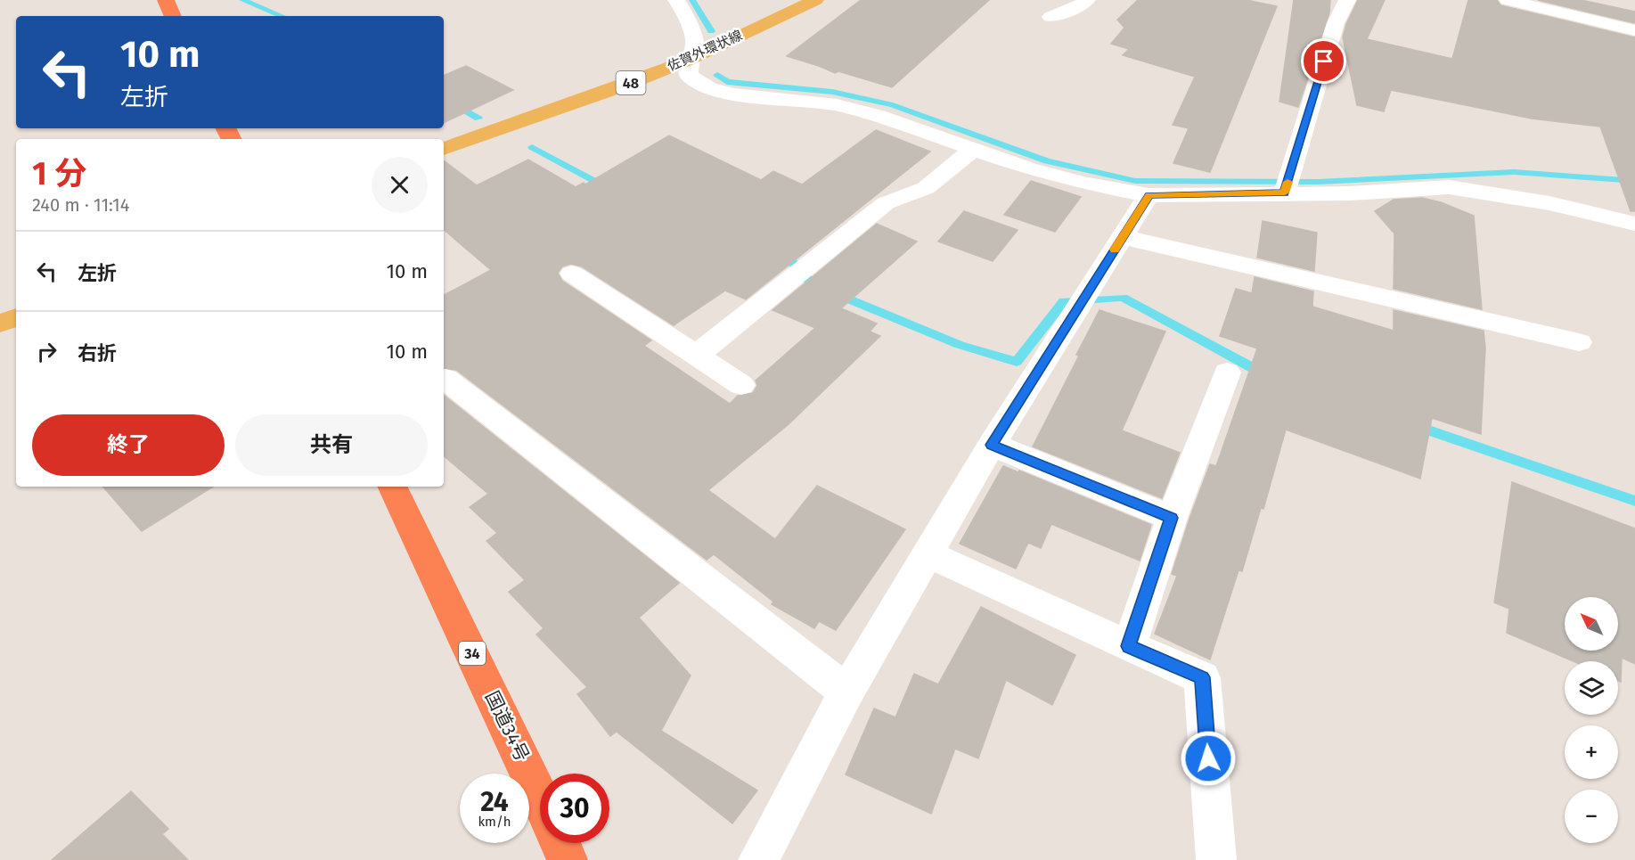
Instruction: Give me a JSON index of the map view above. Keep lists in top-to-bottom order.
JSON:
{
  "streets": {
    "highway": ["34", "国道34号"],
    "main road": ["佐賀外環状線", "48"]
  },
  "north": "top left",
  "page": {
    "turn": ["10 m", "左折"],
    "heading": ["1 分", "240 m · 11:14"],
    "list": [
      {
        "name": "左折",
        "value": "10 m"
      },
      {
        "name": "右折",
        "value": "10 m"
      }
    ],
    "buttons": ["終了", "共有"],
    "map_buttons": ["+", "−"],
    "speed": "24 km/h",
    "limit": "30"
  }
}
